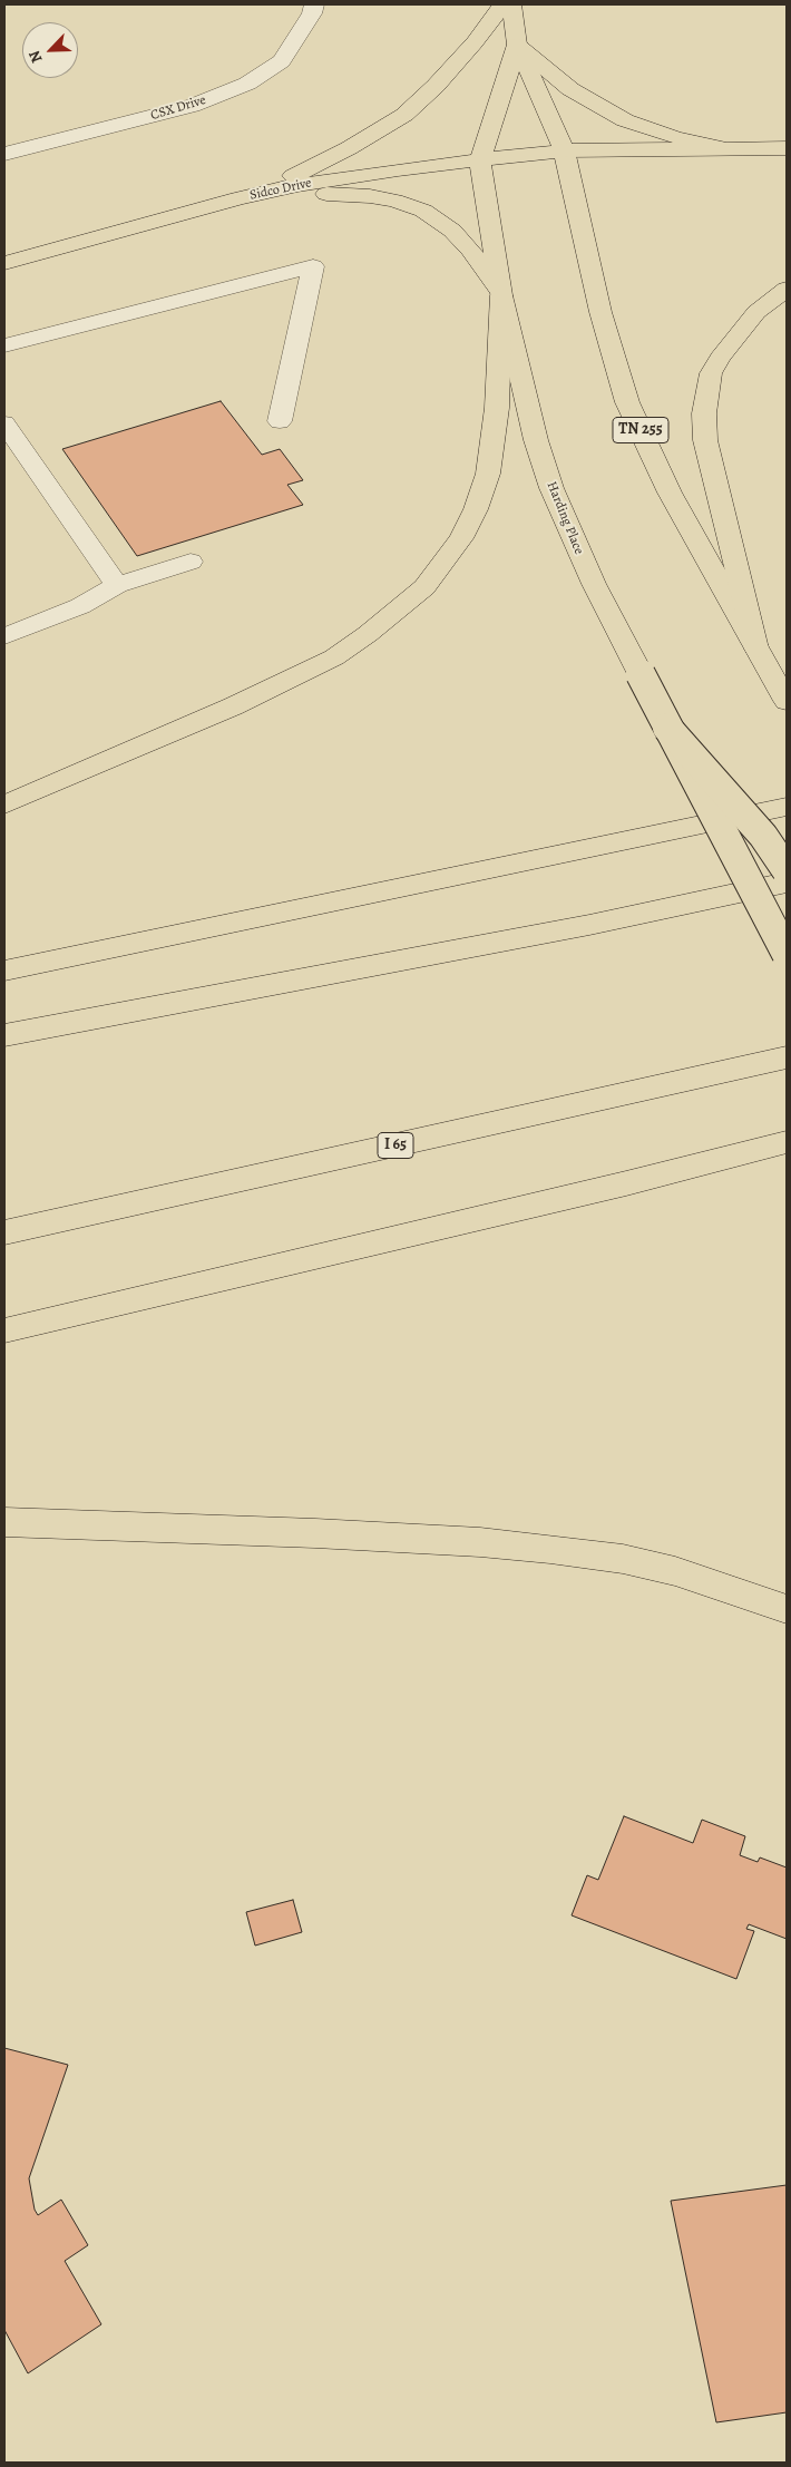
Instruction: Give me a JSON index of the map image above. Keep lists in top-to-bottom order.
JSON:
{
  "streets": {
    "main road": [
      "Sidco Drive",
      "TN 255",
      "Harding Place",
      "I 65"
    ],
    "lane": ["CSX Drive"]
  },
  "crossings": [
    ["Sidco Drive", "Harding Place"]
  ],
  "north": "bottom left"
}
